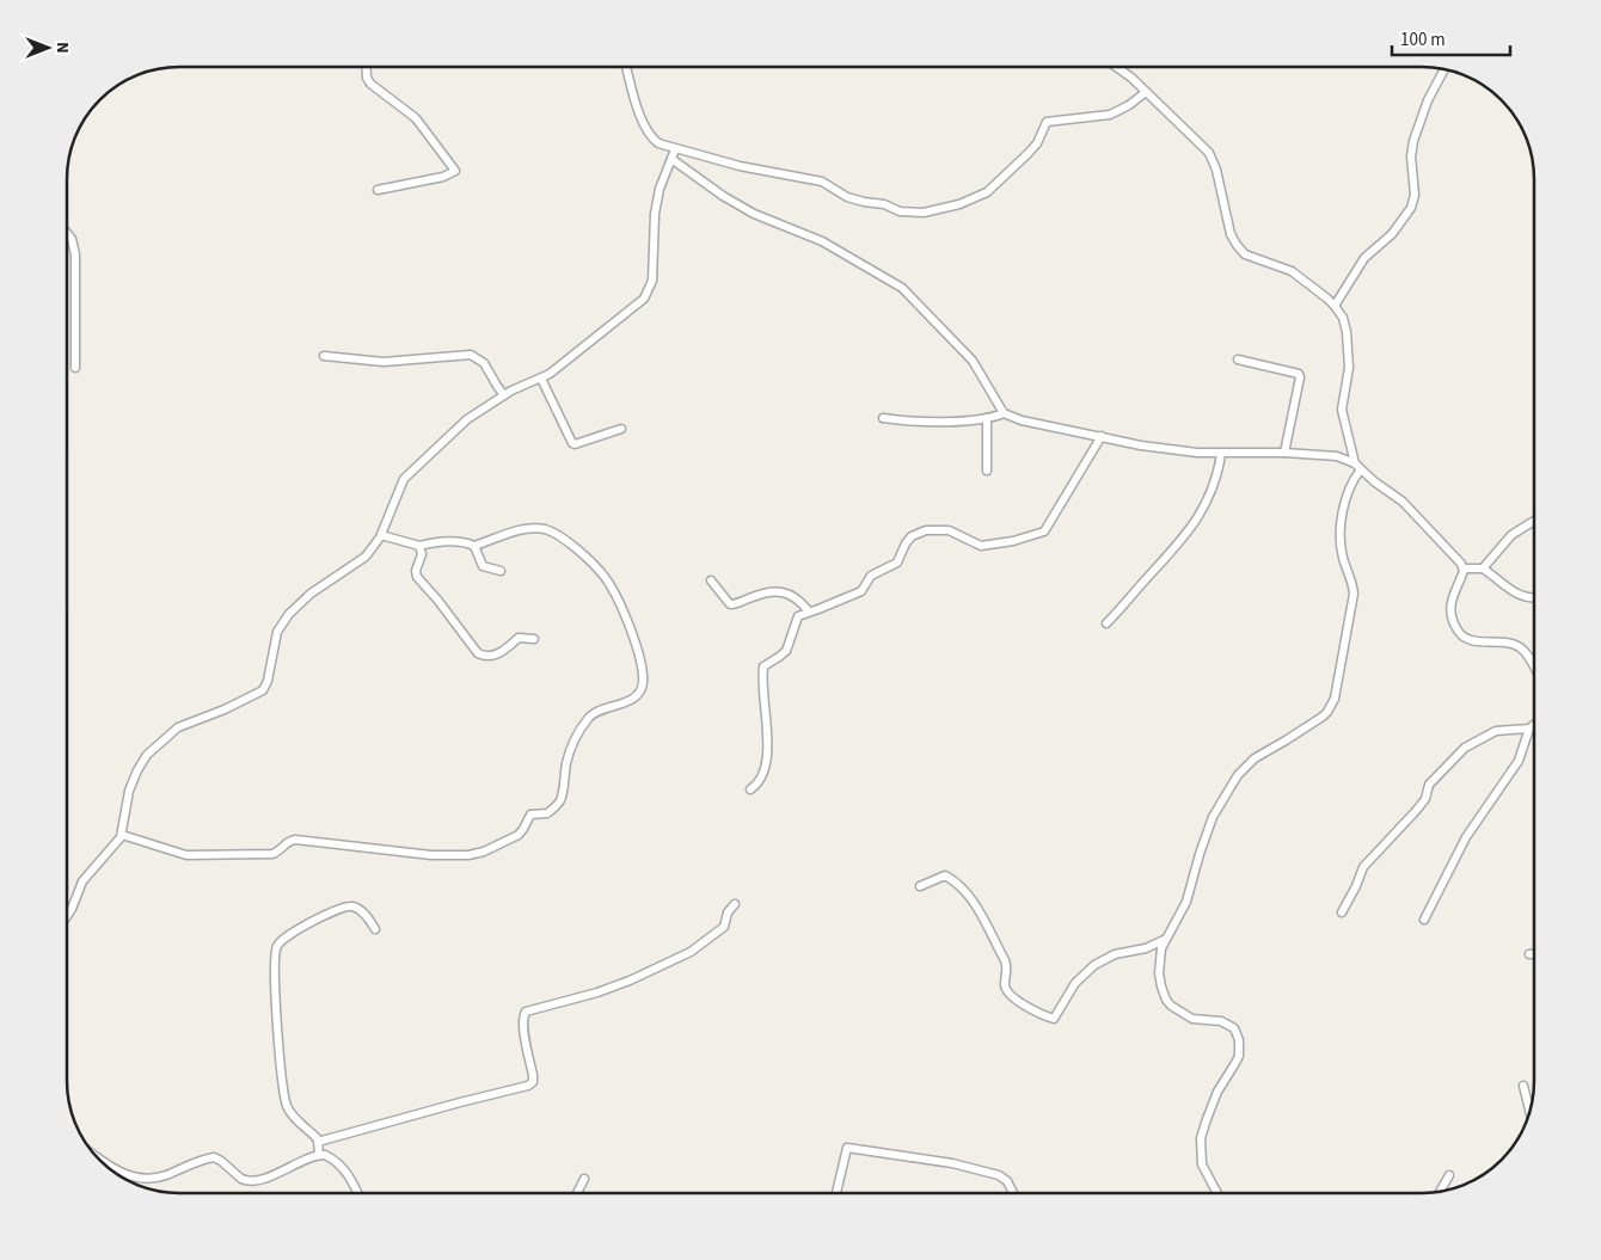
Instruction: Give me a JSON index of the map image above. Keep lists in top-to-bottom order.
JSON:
{
  "scale_bar": "100 m",
  "north": "right"
}
